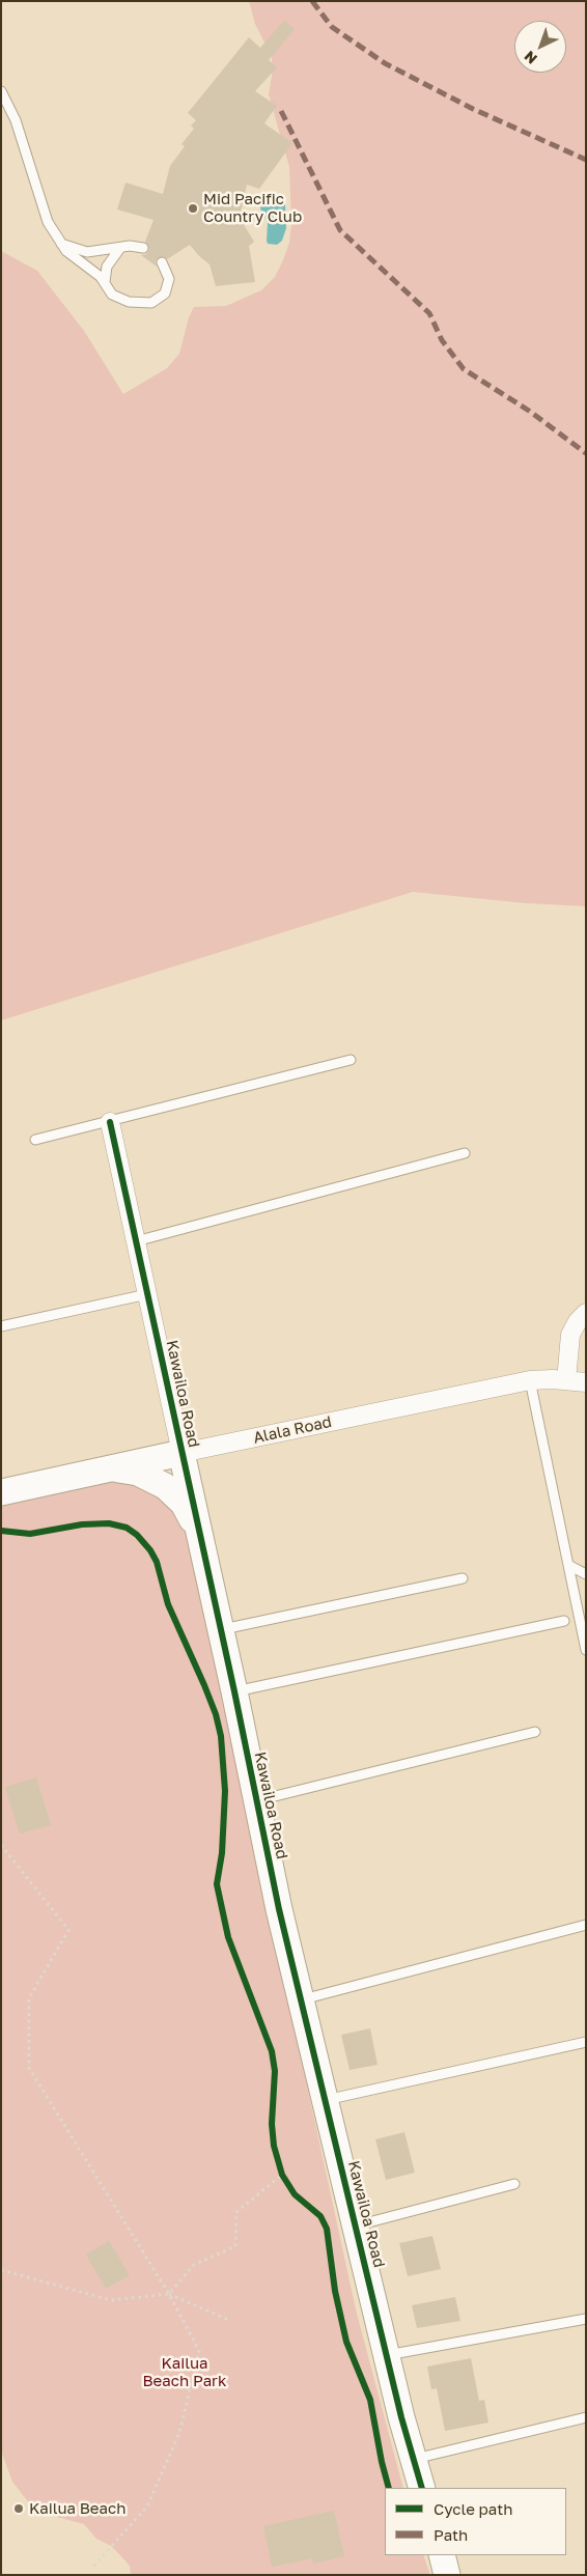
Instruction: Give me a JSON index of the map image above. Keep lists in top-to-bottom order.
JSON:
{
  "streets": {
    "street": ["Kawailoa Road", "Alala Road"]
  },
  "crossings": [
    ["Kawailoa Road", "Alala Road"]
  ],
  "parks": ["Kailua Beach Park"],
  "places": ["Mid Pacific Country Club", "Kailua Beach"],
  "legend": ["Cycle path", "Path"],
  "north": "bottom left"
}
